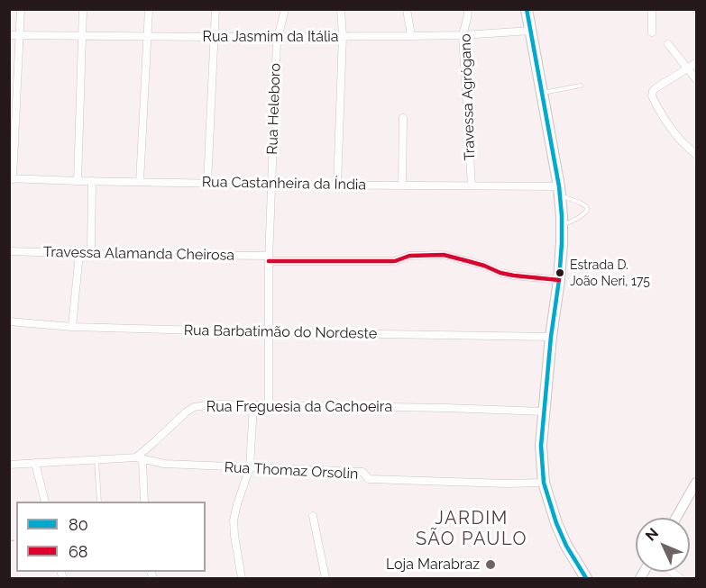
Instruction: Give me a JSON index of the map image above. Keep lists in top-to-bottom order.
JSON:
{
  "streets": {
    "street": [
      "Rua Jasmim da Itália",
      "Travessa Agrógano",
      "Rua Heleboro",
      "Rua Castanheira da Índia",
      "Travessa Alamanda Cheirosa",
      "Rua Barbatimão do Nordeste",
      "Rua Freguesia da Cachoeira",
      "Rua Thomaz Orsolin"
    ]
  },
  "crossings": [
    ["Rua Jasmim da Itália", "Travessa Agrógano"],
    ["Rua Jasmim da Itália", "Rua Heleboro"],
    ["Travessa Agrógano", "Rua Castanheira da Índia"],
    ["Rua Heleboro", "Rua Castanheira da Índia"],
    ["Rua Heleboro", "Travessa Alamanda Cheirosa"],
    ["Rua Heleboro", "Rua Barbatimão do Nordeste"],
    ["Rua Heleboro", "Rua Freguesia da Cachoeira"],
    ["Rua Freguesia da Cachoeira", "Rua Thomaz Orsolin"]
  ],
  "districts": ["JARDIM SÃO PAULO"],
  "places": ["Estrada D. João Neri, 175", "Loja Marabraz"],
  "lines": ["transit line 80", "transit line 68"],
  "legend": ["80", "68"],
  "north": "top left"
}
